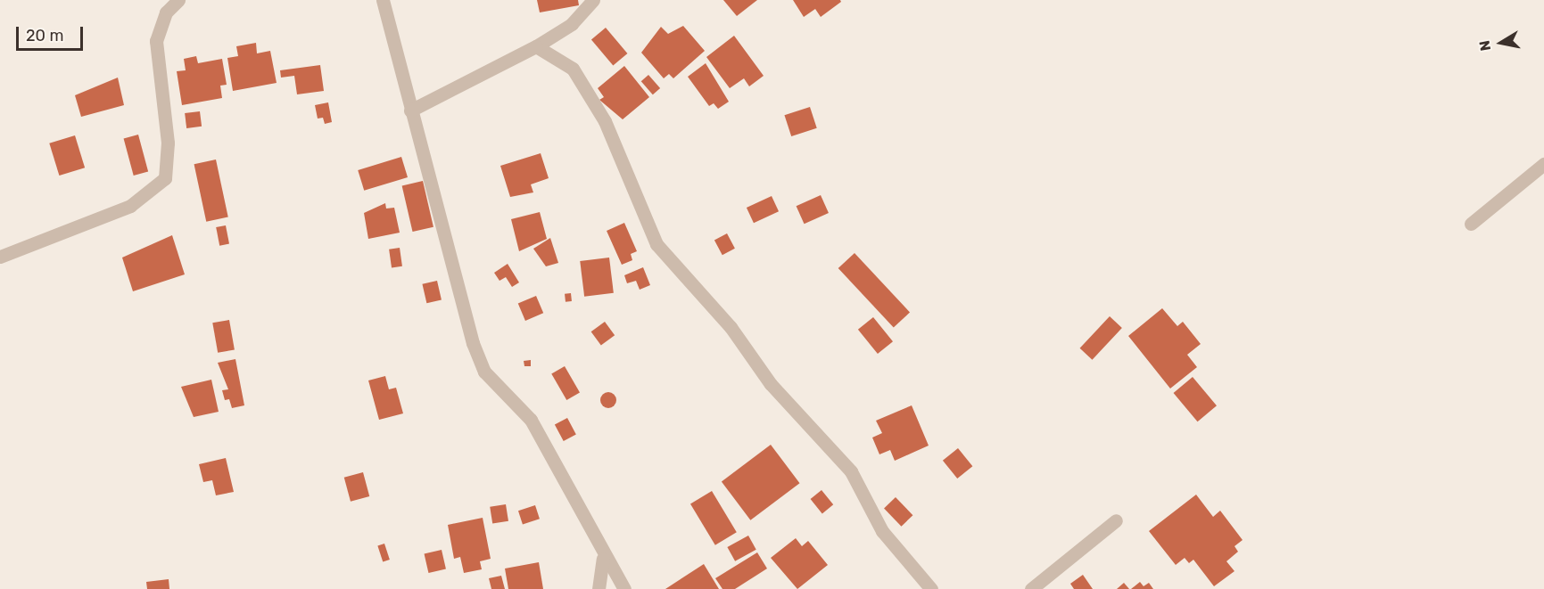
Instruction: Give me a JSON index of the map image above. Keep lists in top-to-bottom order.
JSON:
{
  "scale_bar": "20 m",
  "north": "left"
}
